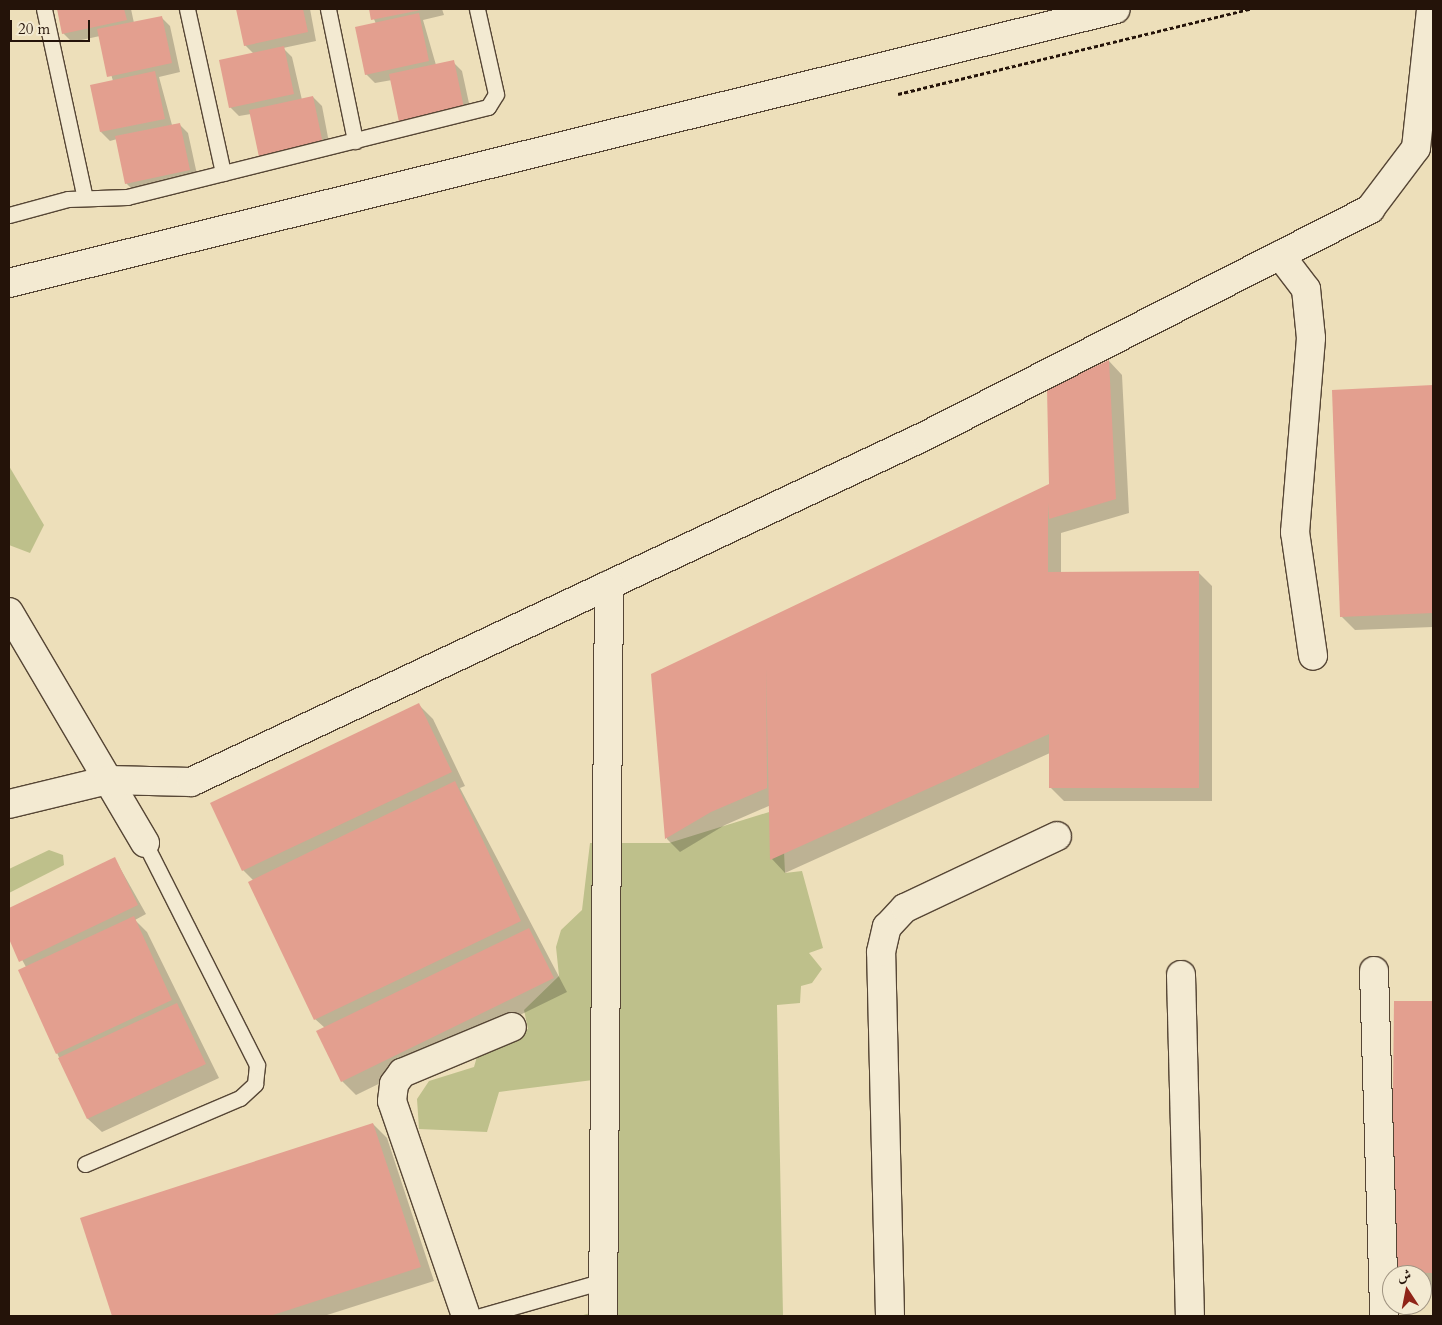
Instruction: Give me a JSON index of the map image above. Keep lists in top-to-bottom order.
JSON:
{
  "scale_bar": "20 m",
  "north": "top"
}
